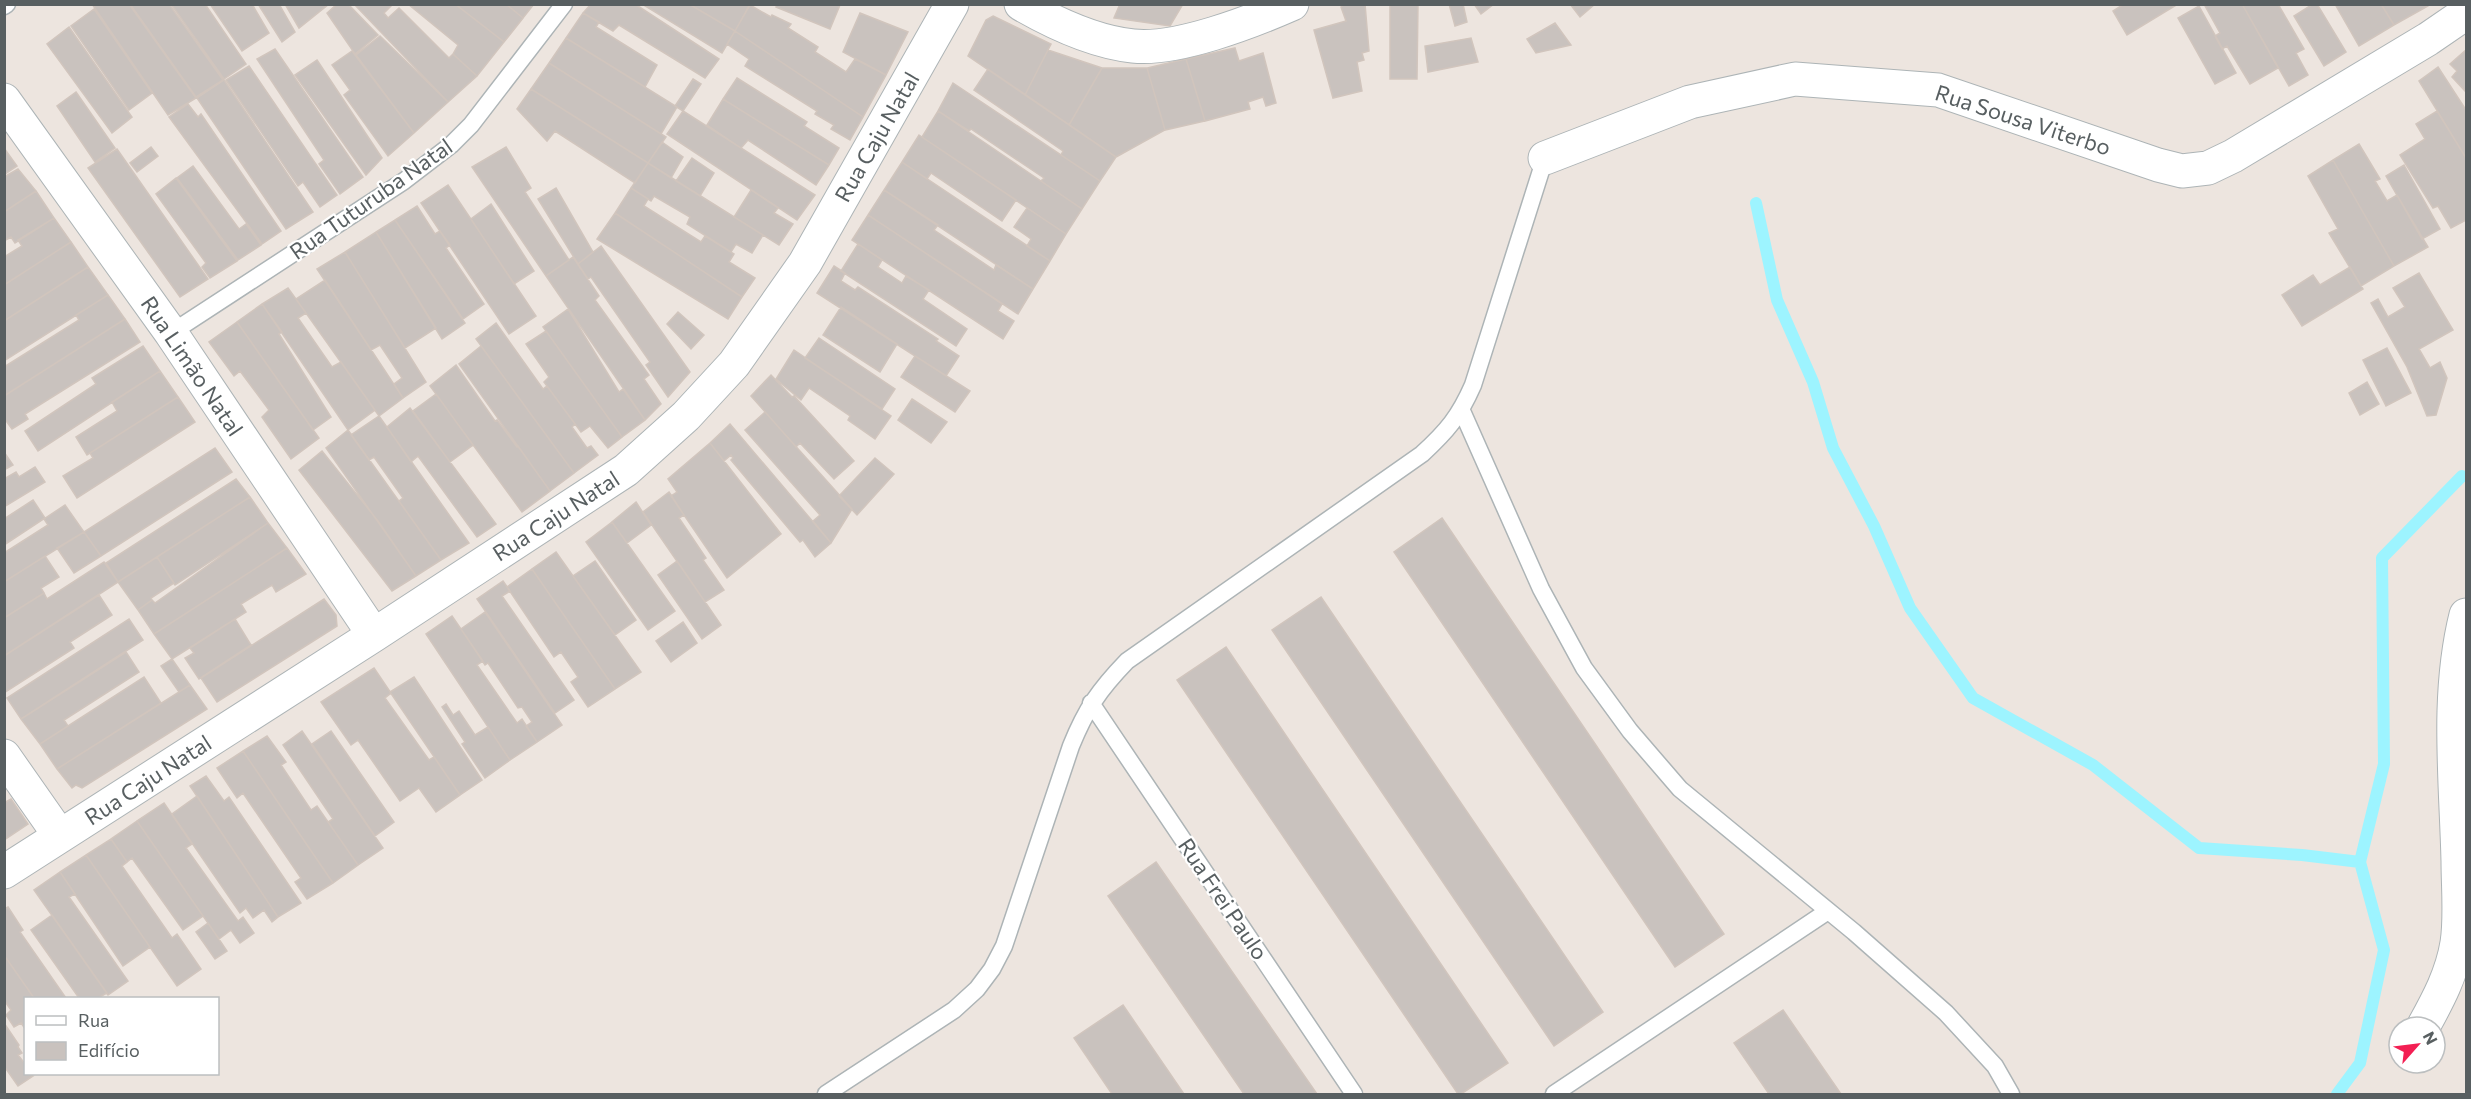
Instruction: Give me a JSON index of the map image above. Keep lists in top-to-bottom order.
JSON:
{
  "streets": {
    "street": ["Rua Sousa Viterbo", "Rua Caju Natal", "Rua Limão Natal"],
    "lane": ["Rua Tuturuba Natal", "Rua Frei Paulo"]
  },
  "crossings": [
    ["Rua Caju Natal", "Rua Limão Natal"],
    ["Rua Tuturuba Natal", "Rua Limão Natal"]
  ],
  "legend": ["Rua", "Edifício"],
  "north": "top right"
}
